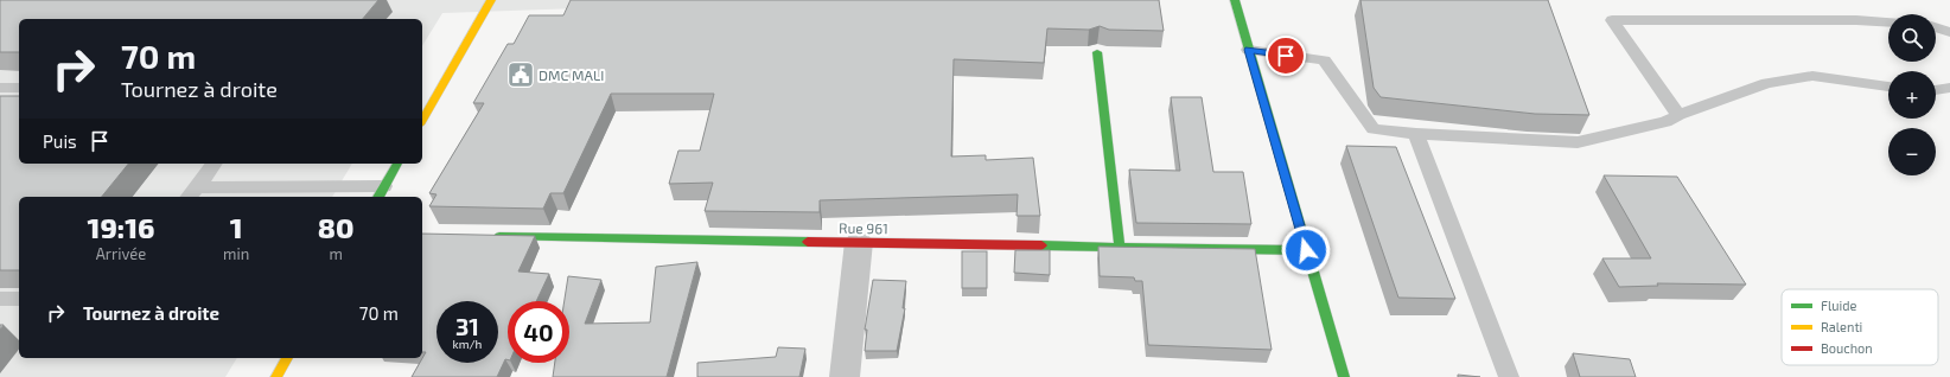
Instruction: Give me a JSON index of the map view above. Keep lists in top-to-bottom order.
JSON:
{
  "streets": {
    "street": ["Rue 961"]
  },
  "places": {
    "public building": ["DMC MALI"]
  },
  "legend": ["Fluide", "Ralenti", "Bouchon"],
  "page": {
    "map_buttons": ["+", "−"],
    "turn": ["70 m", "Tournez à droite"],
    "then": "Puis",
    "eta": [
      "19:16",
      "Arrivée",
      "1",
      "min",
      "80",
      "m"
    ],
    "list": [
      {
        "name": "Tournez à droite",
        "value": "70 m"
      }
    ],
    "speed": "31 km/h",
    "limit": "40"
  }
}
